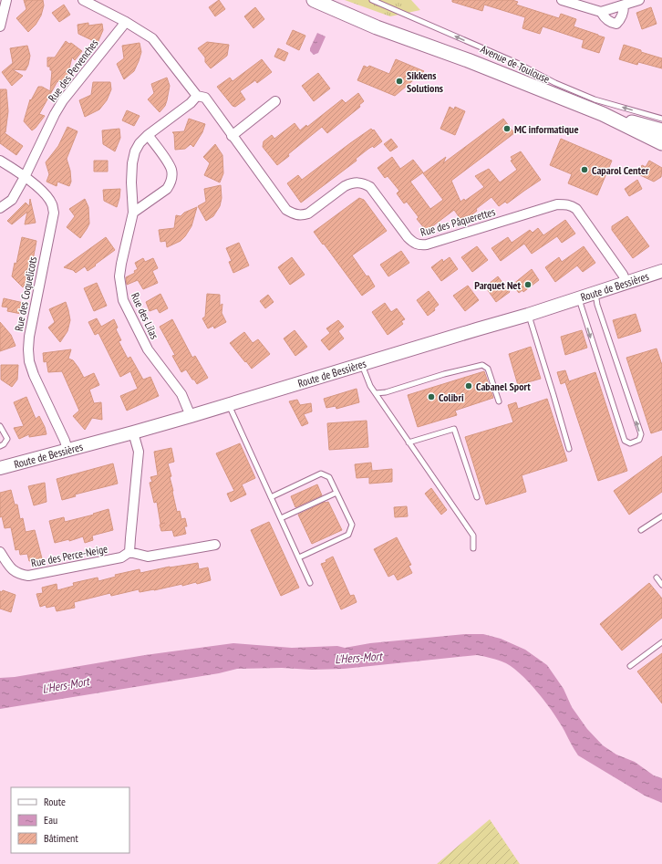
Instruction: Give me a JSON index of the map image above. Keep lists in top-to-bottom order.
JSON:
{
  "streets": {
    "main road": ["Avenue de Toulouse", "Route de Bessières"],
    "street": [
      "Rue des Pervenches",
      "Rue des Pâquerettes",
      "Rue des Coquelicots",
      "Rue des Lilas",
      "Rue des Perce-Neige"
    ]
  },
  "crossings": [
    ["Rue des Pervenches", "Rue des Coquelicots"],
    ["Rue des Pâquerettes", "Route de Bessières"],
    ["Rue des Pâquerettes", "Rue des Lilas"],
    ["Route de Bessières", "Rue des Coquelicots"],
    ["Route de Bessières", "Rue des Lilas"]
  ],
  "water": ["L'Hers-Mort"],
  "places": [
    "Sikkens Solutions",
    "MC informatique",
    "Caparol Center",
    "Parquet Net",
    "Cabanel Sport",
    "Colibri"
  ],
  "legend": ["Route", "Eau", "Bâtiment"]
}
